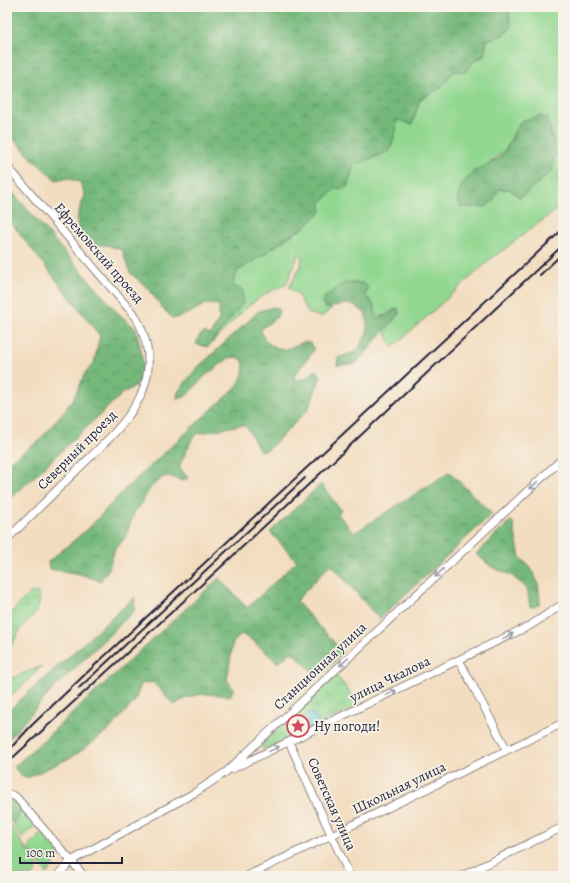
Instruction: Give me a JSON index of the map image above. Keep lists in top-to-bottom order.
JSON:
{
  "streets": {
    "street": [
      "Ефремовский проезд",
      "Северный проезд",
      "Станционная улица",
      "улица Чкалова",
      "Школьная улица",
      "Советская улица"
    ]
  },
  "crossings": [
    ["Ефремовский проезд", "Северный проезд"],
    ["Станционная улица", "улица Чкалова"],
    ["улица Чкалова", "Советская улица"],
    ["Школьная улица", "Советская улица"]
  ],
  "one_way": ["Станционная улица", "улица Чкалова"],
  "places": {
    "place": ["Ну погоди!"]
  },
  "scale_bar": "100 m"
}
